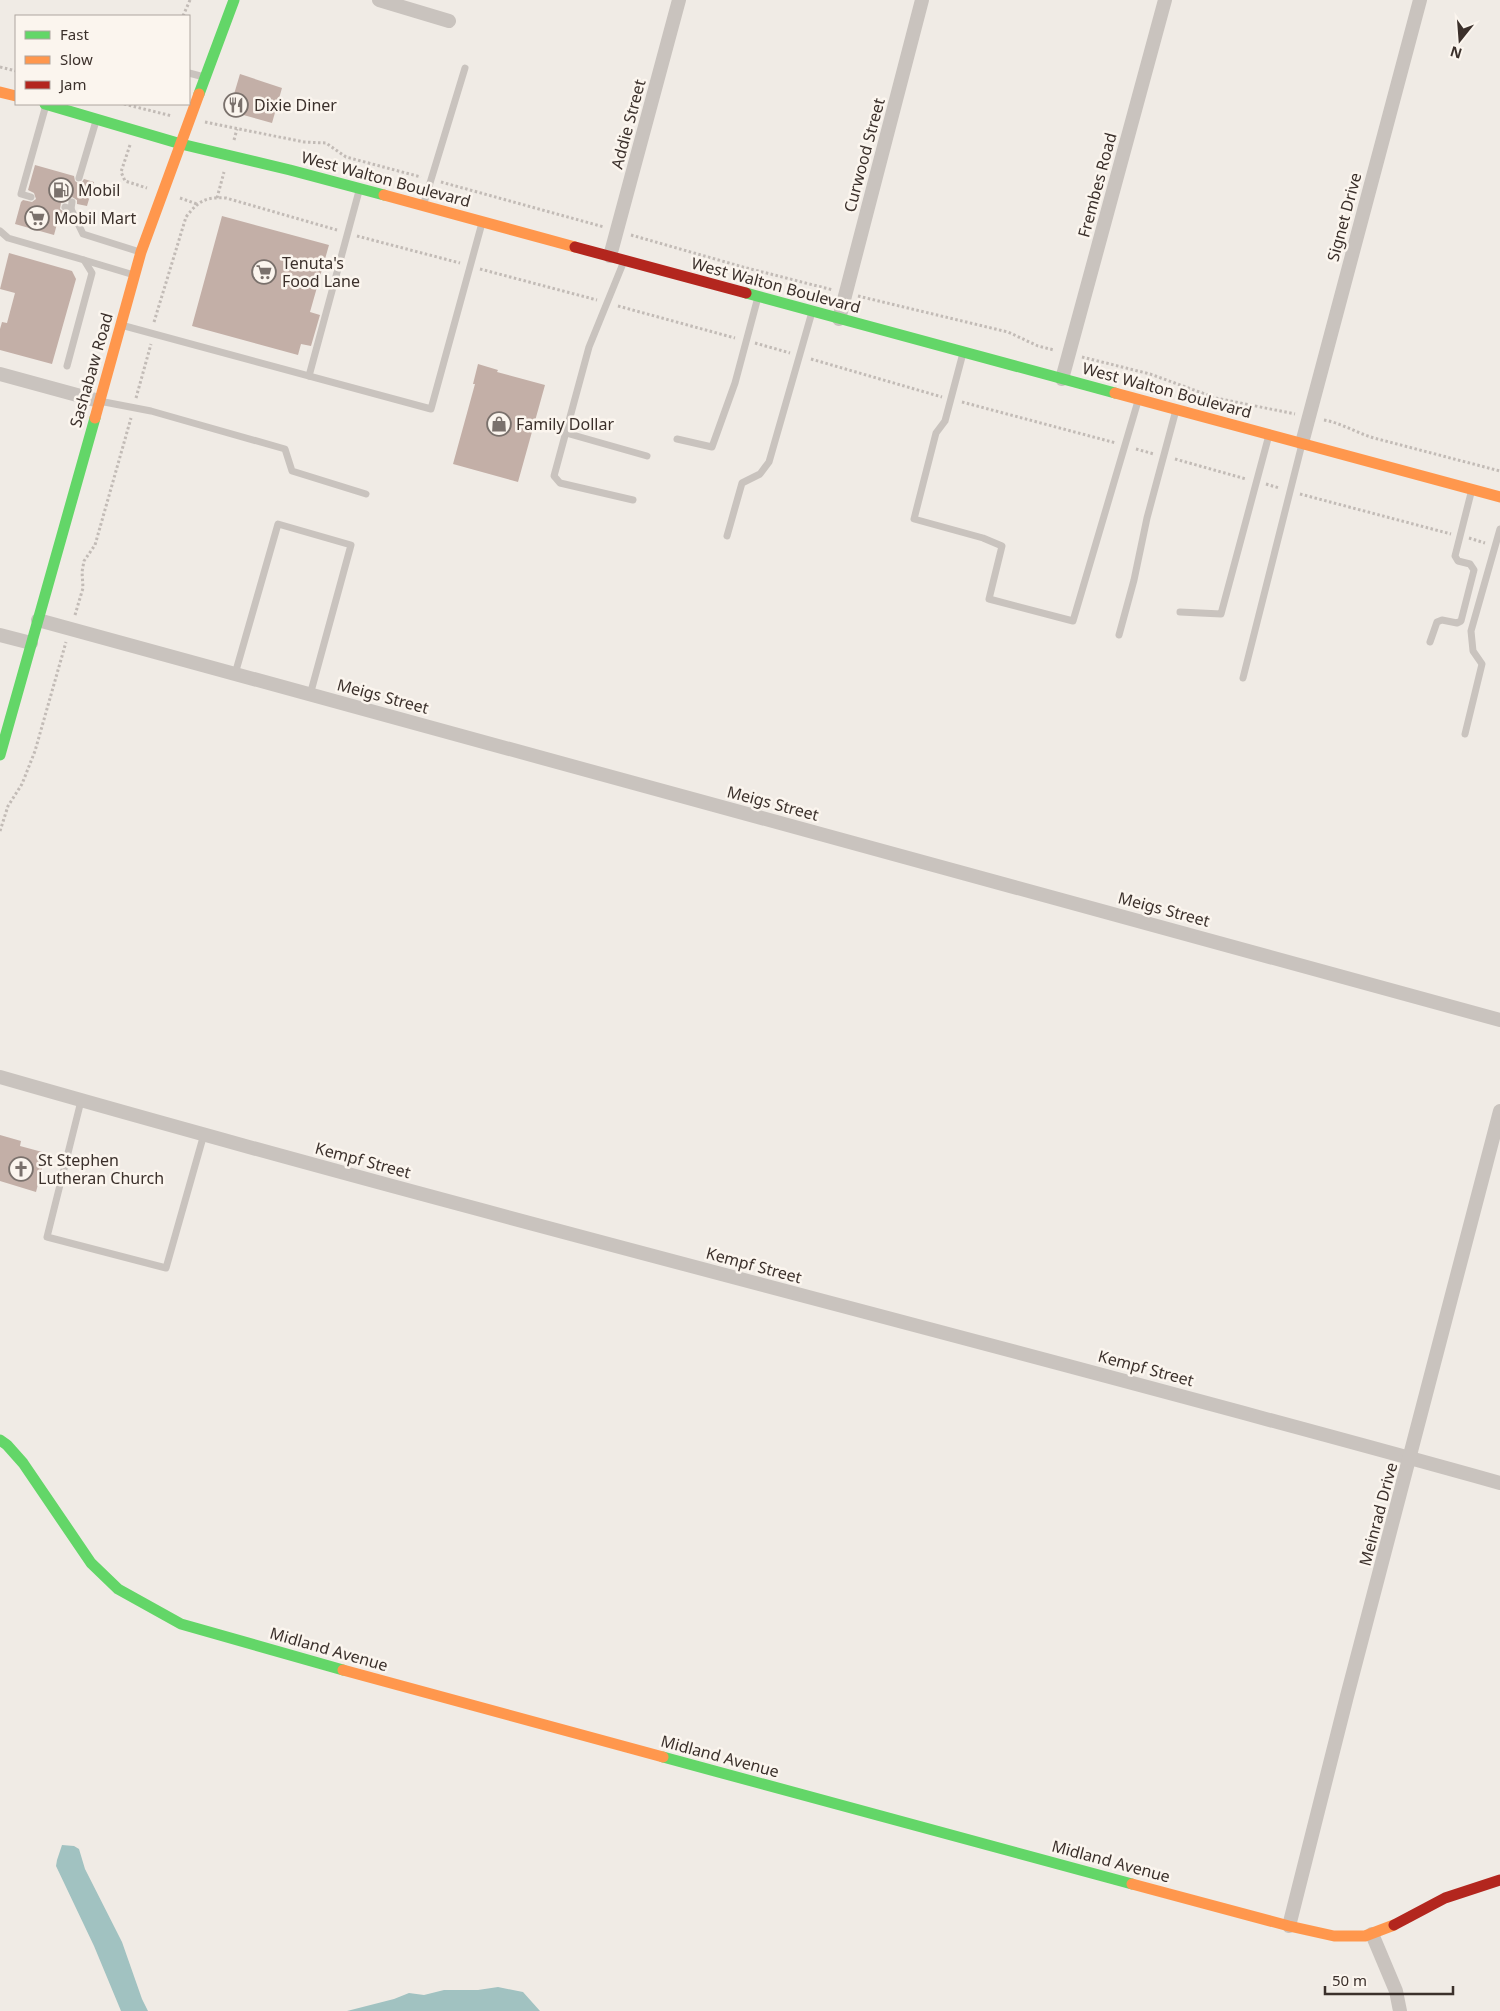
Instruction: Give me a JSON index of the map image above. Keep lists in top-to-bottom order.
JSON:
{
  "streets": {
    "street": [
      "Addie Street",
      "Curwood Street",
      "West Walton Boulevard",
      "Frembes Road",
      "Signet Drive",
      "Sashabaw Road",
      "Meigs Street",
      "Kempf Street",
      "Meinrad Drive",
      "Midland Avenue"
    ]
  },
  "crossings": [
    ["Addie Street", "West Walton Boulevard"],
    ["Curwood Street", "West Walton Boulevard"],
    ["West Walton Boulevard", "Frembes Road"],
    ["West Walton Boulevard", "Signet Drive"],
    ["West Walton Boulevard", "Sashabaw Road"],
    ["Sashabaw Road", "Meigs Street"],
    ["Kempf Street", "Meinrad Drive"],
    ["Meinrad Drive", "Midland Avenue"]
  ],
  "places": {
    "restaurant": ["Dixie Diner"],
    "fuel station": ["Mobil"],
    "supermarket": ["Mobil Mart", "Tenuta's Food Lane"],
    "shop": ["Family Dollar"],
    "church": ["St Stephen Lutheran Church"]
  },
  "legend": ["Fast", "Slow", "Jam"],
  "scale_bar": "50 m",
  "north": "bottom"
}
